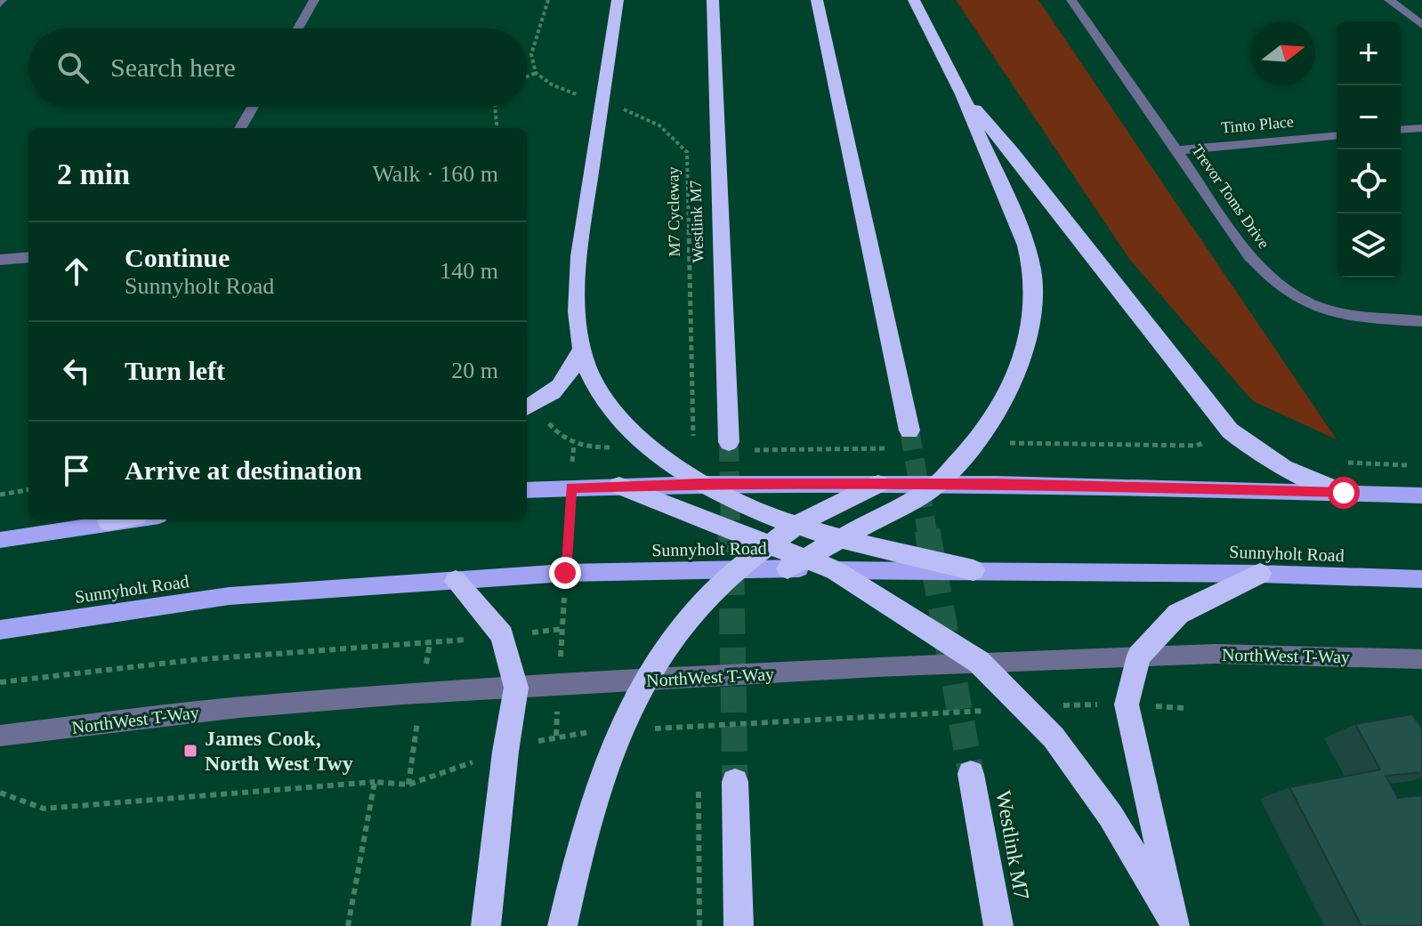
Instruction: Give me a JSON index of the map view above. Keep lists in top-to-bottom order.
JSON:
{
  "streets": {
    "highway": ["Westlink M7"],
    "main road": ["Sunnyholt Road"],
    "street": ["Tinto Place", "Trevor Toms Drive", "NorthWest T-Way"],
    "path": ["M7 Cycleway"]
  },
  "crossings": [
    ["Tinto Place", "Trevor Toms Drive"]
  ],
  "places": {
    "transit": ["James Cook, North West Twy"]
  },
  "north": "right",
  "page": {
    "map_buttons": ["+", "−"],
    "search": "Search here",
    "heading": ["2 min", "Walk · 160 m"],
    "list": [
      ["Continue", "Sunnyholt Road", "140 m"],
      ["Turn left", "20 m"],
      "Arrive at destination"
    ]
  }
}
